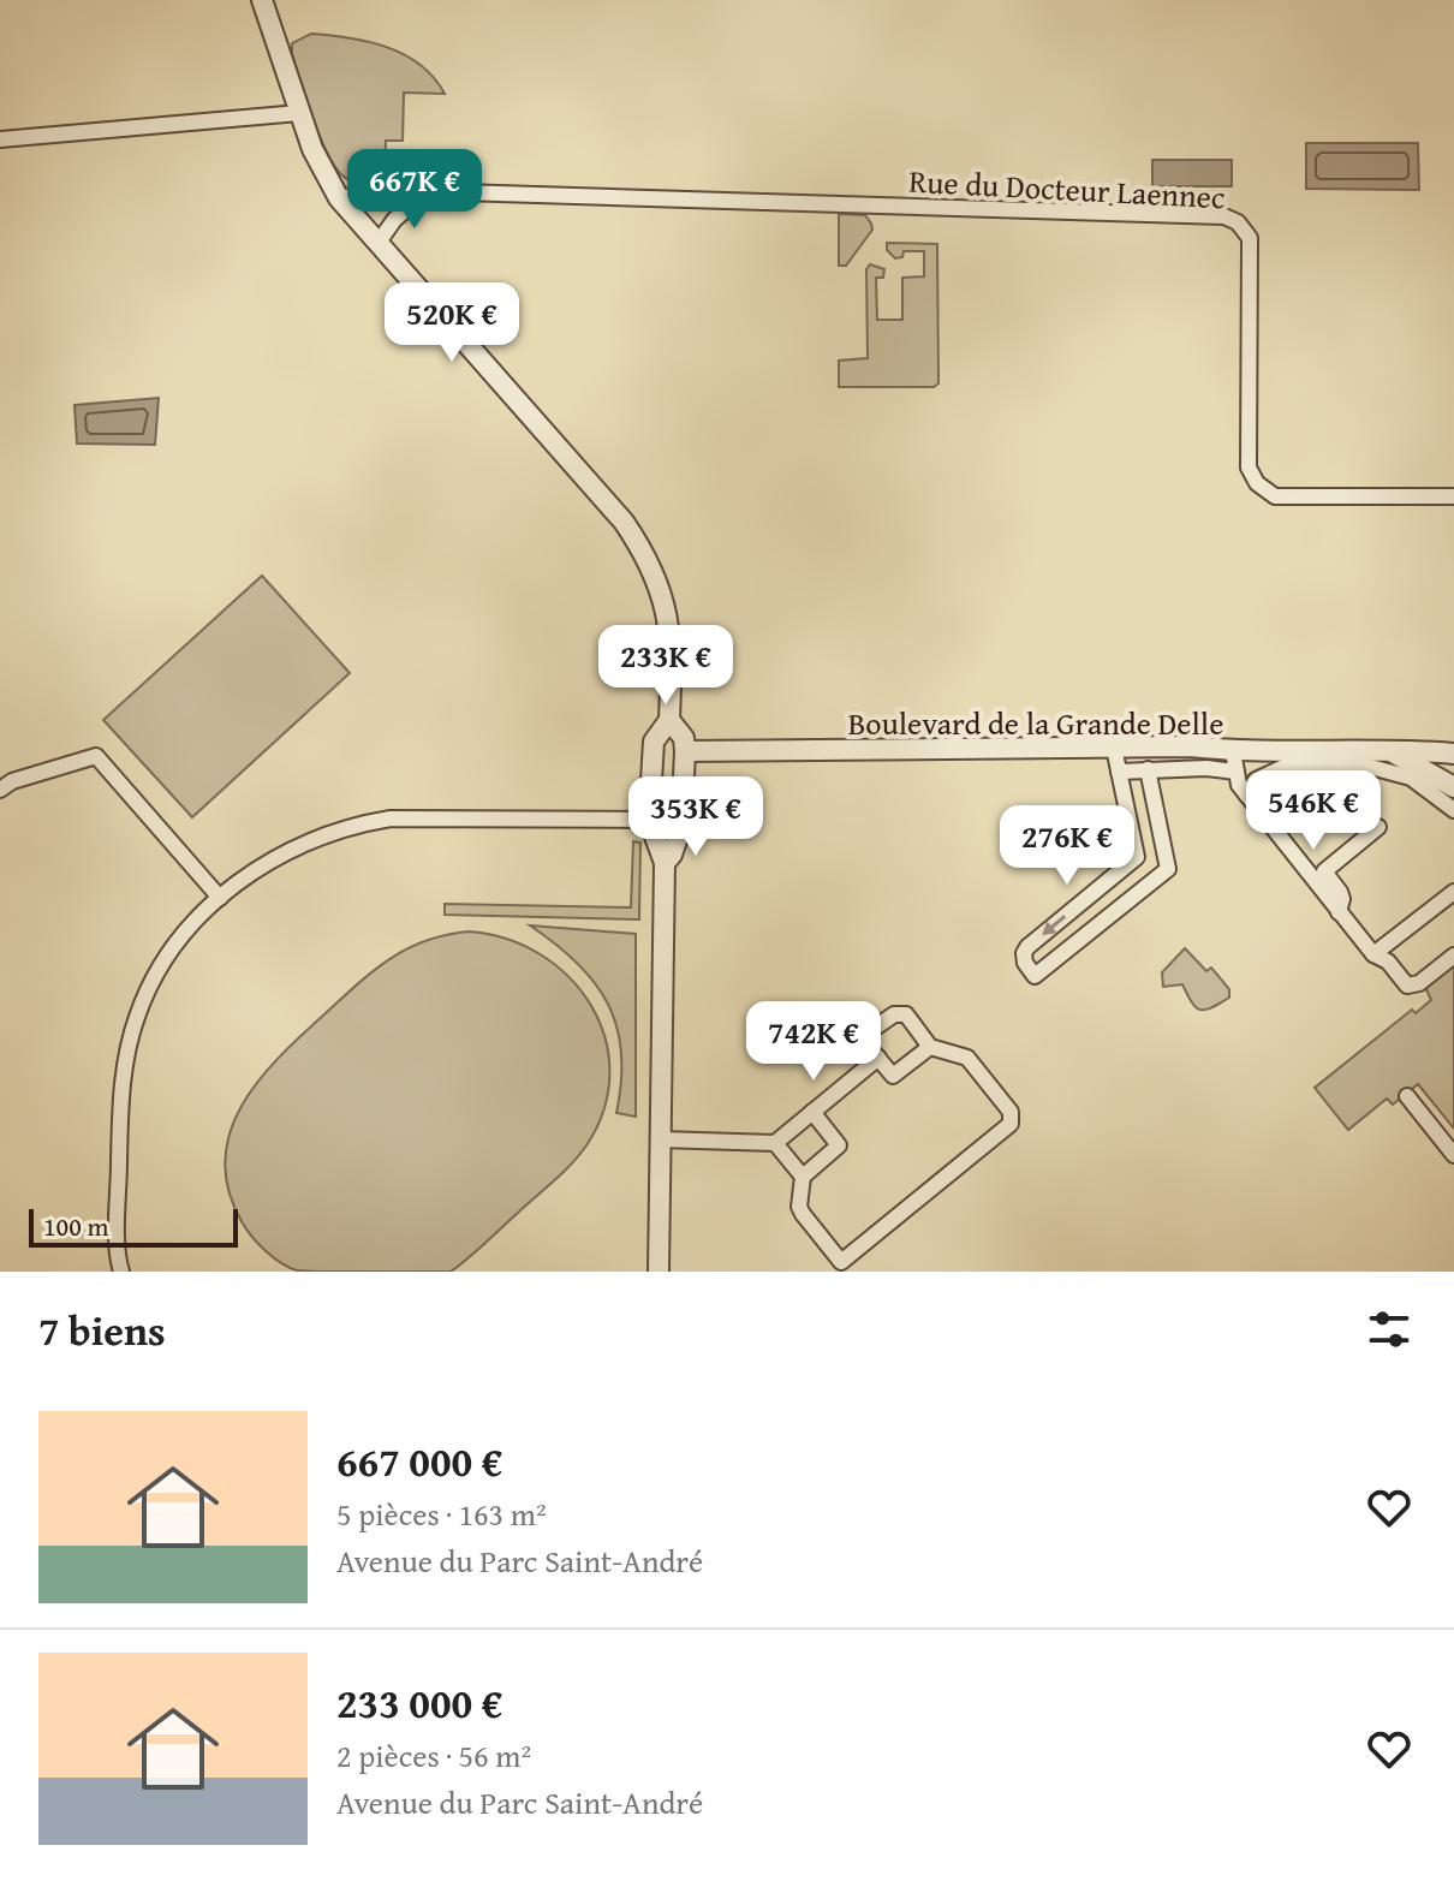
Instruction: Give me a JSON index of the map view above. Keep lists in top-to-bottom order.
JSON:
{
  "streets": {
    "street": ["Rue du Docteur Laennec", "Boulevard de la Grande Delle"]
  },
  "scale_bar": "100 m",
  "page": {
    "price": [
      "667K €",
      "520K €",
      "233K €",
      "546K €",
      "353K €",
      "276K €",
      "742K €"
    ],
    "scale": "100 m",
    "heading": "7 biens",
    "list": [
      {
        "name": "667 000 €",
        "note": "5 pièces · 163 m² · Avenue du Parc Saint-André"
      },
      {
        "name": "233 000 €",
        "note": "2 pièces · 56 m² · Avenue du Parc Saint-André"
      }
    ]
  }
}
